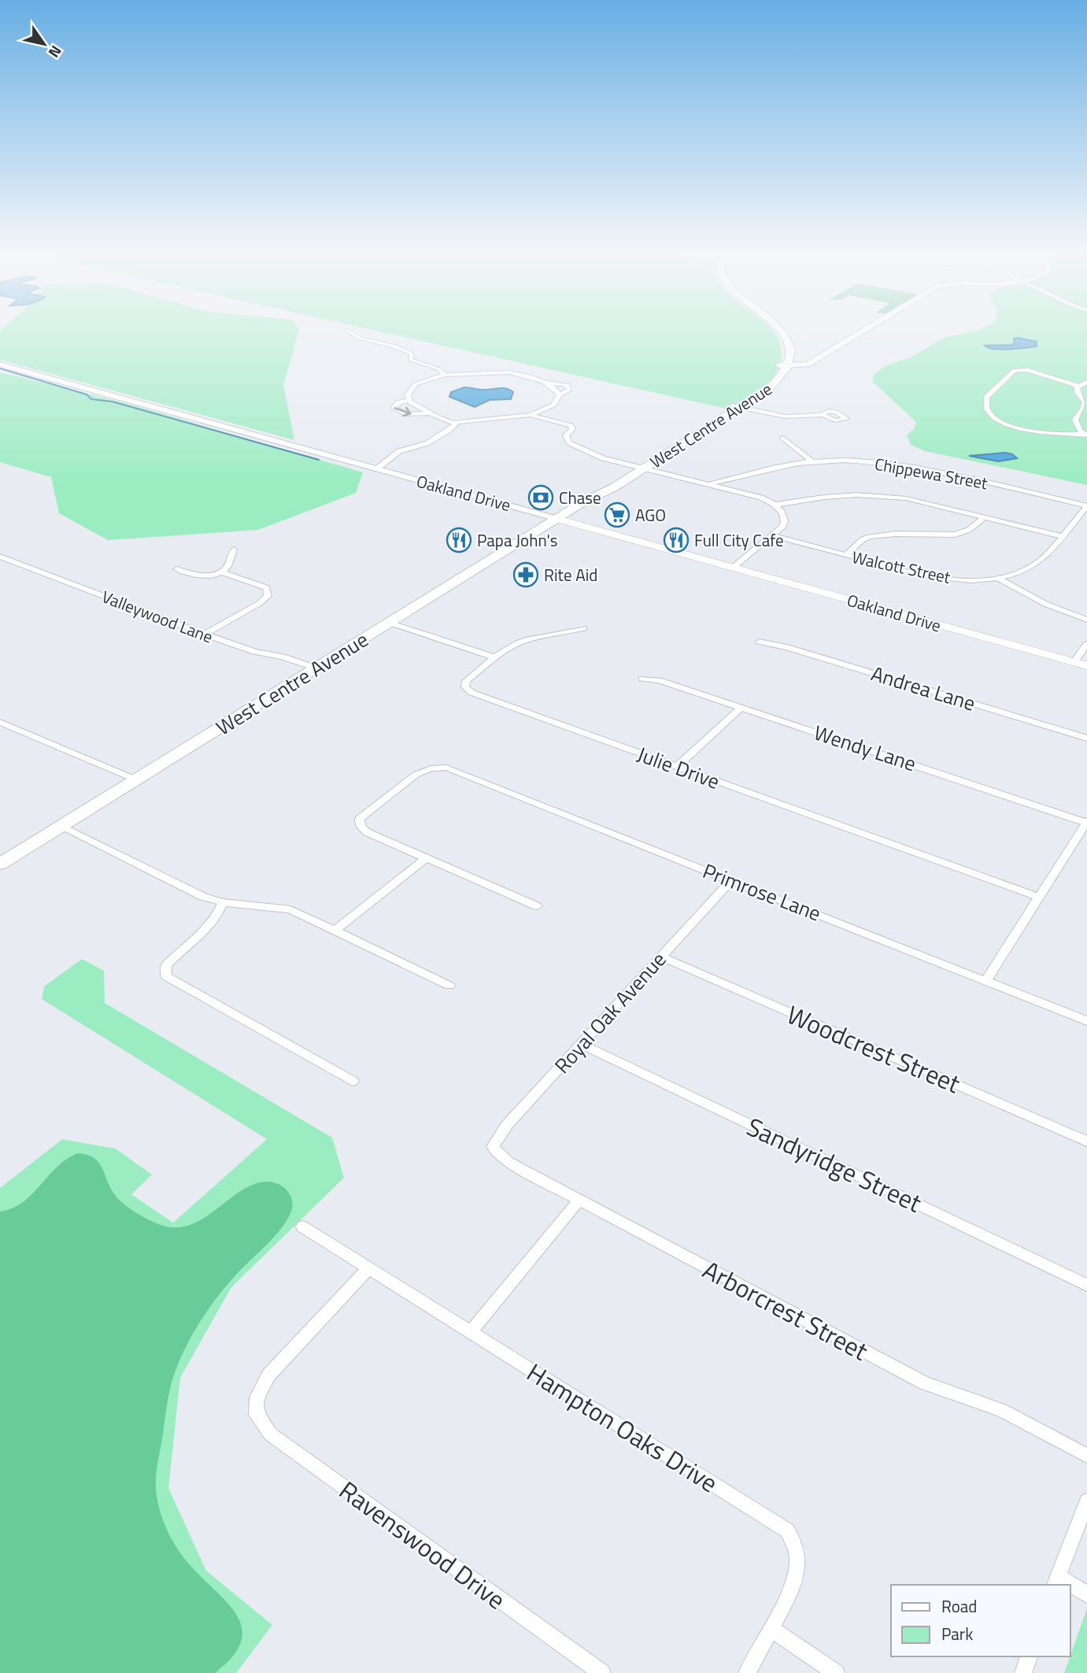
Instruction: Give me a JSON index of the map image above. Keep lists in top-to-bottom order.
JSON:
{
  "streets": {
    "main road": ["West Centre Avenue", "Oakland Drive"],
    "street": [
      "Chippewa Street",
      "Walcott Street",
      "Valleywood Lane",
      "Andrea Lane",
      "Wendy Lane",
      "Julie Drive",
      "Primrose Lane",
      "Royal Oak Avenue",
      "Woodcrest Street",
      "Sandyridge Street",
      "Arborcrest Street",
      "Hampton Oaks Drive",
      "Ravenswood Drive"
    ]
  },
  "crossings": [
    ["West Centre Avenue", "Oakland Drive"],
    ["West Centre Avenue", "Valleywood Lane"],
    ["Primrose Lane", "Royal Oak Avenue"],
    ["Royal Oak Avenue", "Woodcrest Street"],
    ["Royal Oak Avenue", "Sandyridge Street"],
    ["Royal Oak Avenue", "Arborcrest Street"],
    ["Hampton Oaks Drive", "Ravenswood Drive"]
  ],
  "places": {
    "bank": ["Chase"],
    "supermarket": ["AGO"],
    "restaurant": ["Papa John's", "Full City Cafe"],
    "pharmacy": ["Rite Aid"]
  },
  "legend": ["Road", "Park"],
  "north": "bottom right"
}
